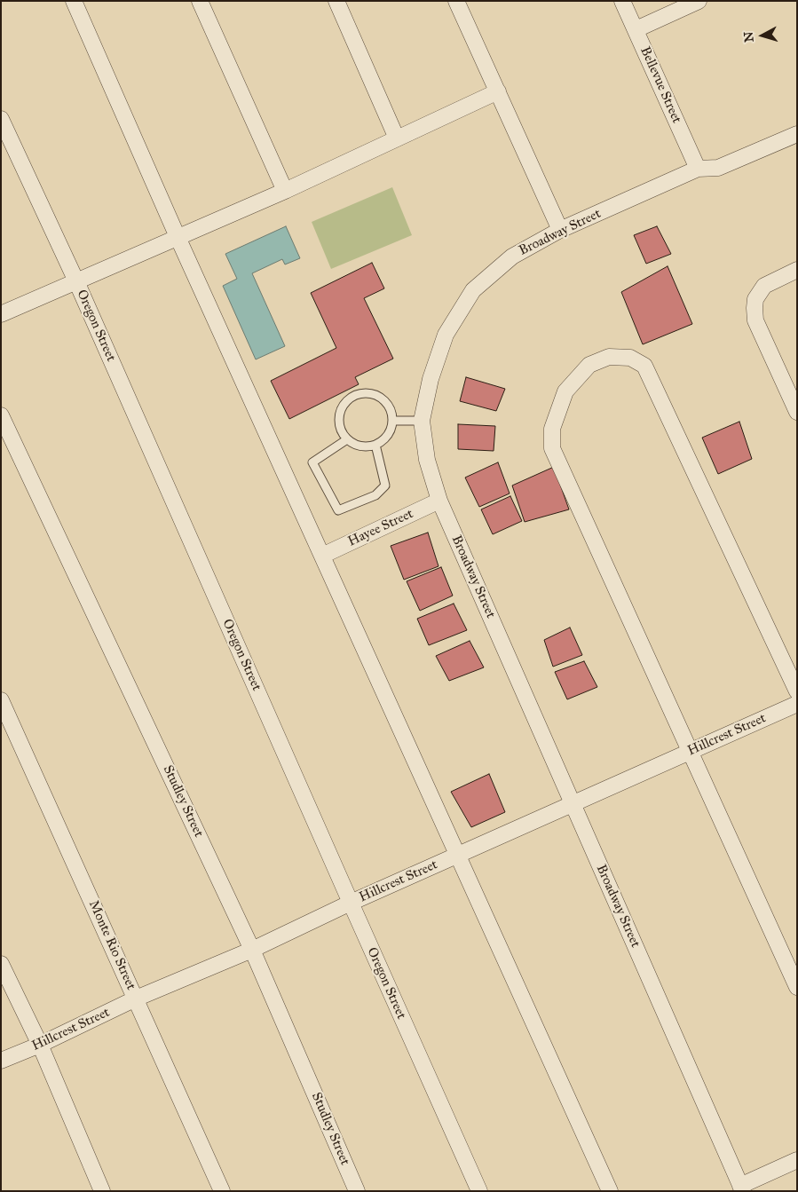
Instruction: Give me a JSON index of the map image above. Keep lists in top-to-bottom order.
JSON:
{
  "streets": {
    "street": [
      "Bellevue Street",
      "Broadway Street",
      "Oregon Street",
      "Hayee Street",
      "Hillcrest Street",
      "Studley Street",
      "Monte Rio Street"
    ]
  },
  "crossings": [
    ["Bellevue Street", "Broadway Street"],
    ["Broadway Street", "Hayee Street"],
    ["Broadway Street", "Hillcrest Street"],
    ["Oregon Street", "Hillcrest Street"],
    ["Hillcrest Street", "Studley Street"],
    ["Hillcrest Street", "Monte Rio Street"]
  ],
  "north": "left"
}
